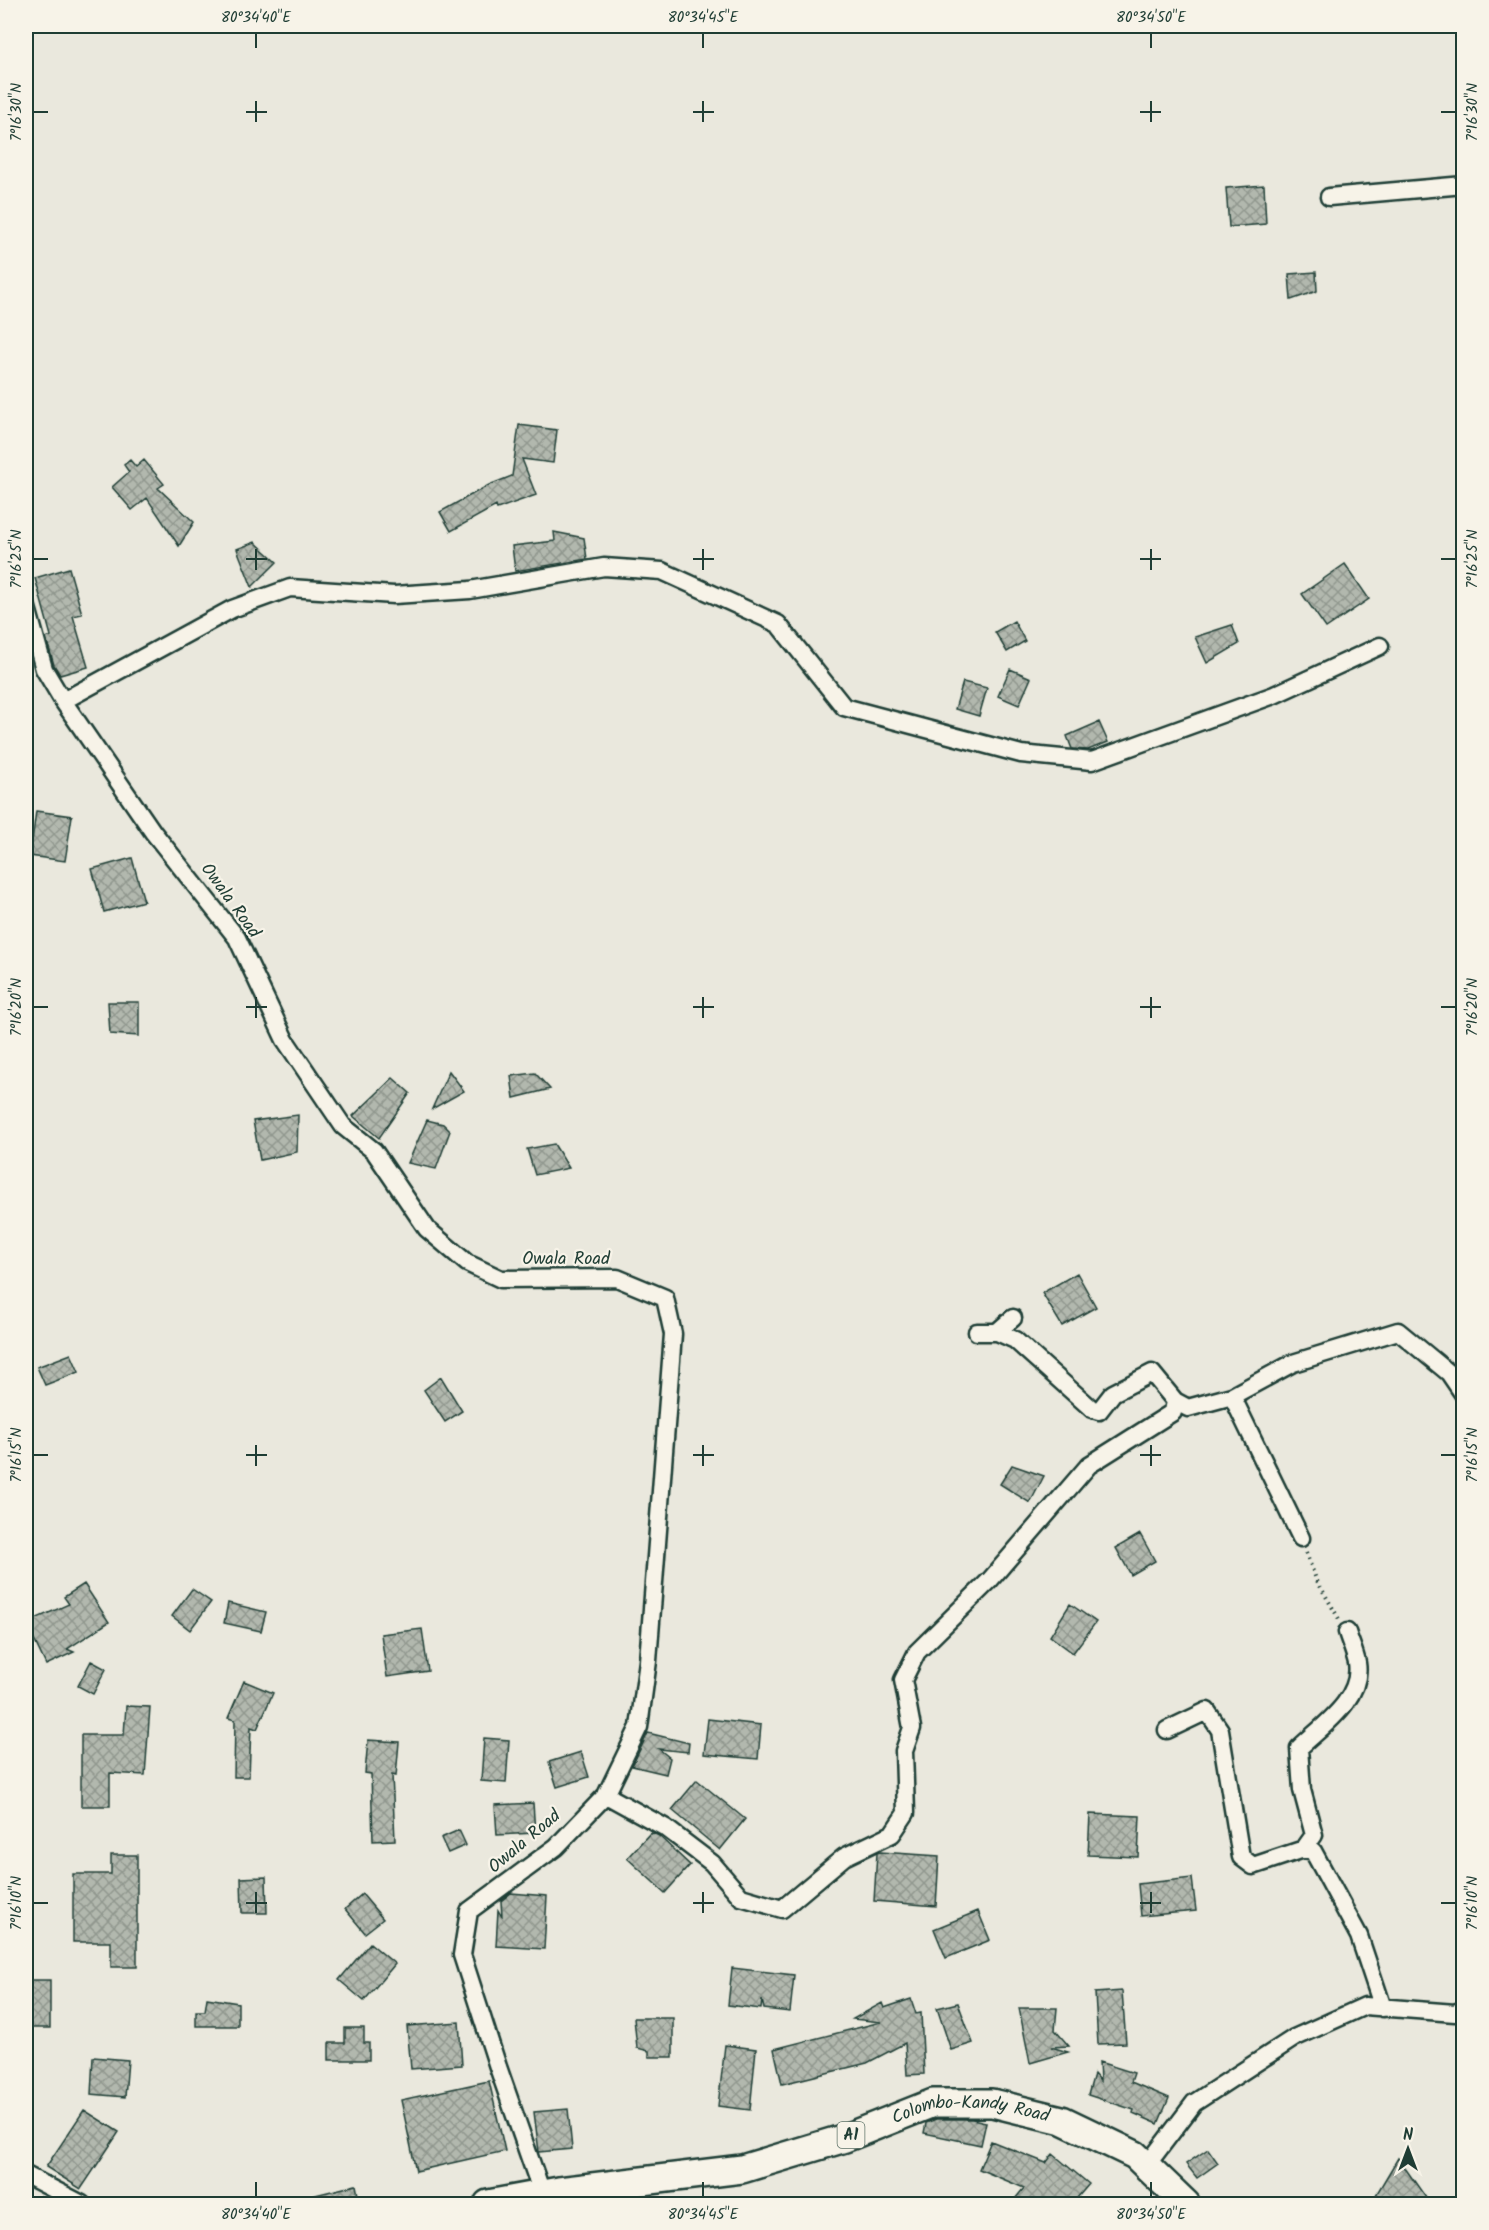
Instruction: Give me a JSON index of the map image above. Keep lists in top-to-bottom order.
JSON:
{
  "streets": {
    "highway": ["Colombo-Kandy Road", "A1"],
    "street": ["Owala Road"]
  },
  "crossings": [
    ["Owala Road", "Colombo-Kandy Road"]
  ],
  "north": "top",
  "coordinates": [
    "80°34'40\"E",
    "80°34'45\"E",
    "80°34'50\"E",
    "7°16'30\"N",
    "7°16'25\"N",
    "7°16'20\"N",
    "7°16'15\"N",
    "7°16'10\"N"
  ]
}
